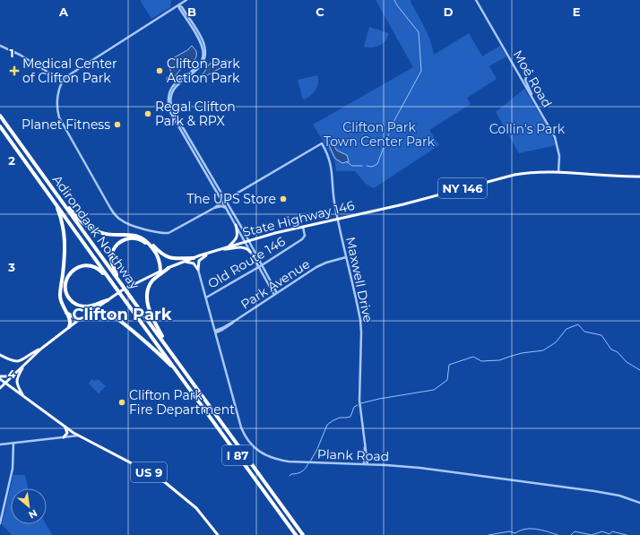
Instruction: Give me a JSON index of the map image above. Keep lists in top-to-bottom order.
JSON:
{
  "streets": {
    "highway": ["Adirondack Northway", "I 87"],
    "main road": ["NY 146", "State Highway 146", "US 9"],
    "street": [
      "Moe Road",
      "Old Route 146",
      "Maxwell Drive",
      "Park Avenue",
      "Plank Road"
    ]
  },
  "crossings": [
    ["Moe Road", "State Highway 146"],
    ["State Highway 146", "Old Route 146"],
    ["State Highway 146", "Maxwell Drive"],
    ["State Highway 146", "US 9"],
    ["Old Route 146", "Plank Road"],
    ["Maxwell Drive", "Park Avenue"],
    ["Maxwell Drive", "Plank Road"],
    ["Park Avenue", "Plank Road"]
  ],
  "districts": ["Clifton Park"],
  "parks": ["Clifton Park Town Center Park", "Collin's Park"],
  "places": {
    "health": ["Medical Center of Clifton Park"],
    "other": [
      "Clifton Park Action Park",
      "Regal Clifton Park & RPX",
      "Planet Fitness",
      "The UPS Store",
      "Clifton Park Fire Department"
    ]
  },
  "north": "bottom right",
  "grid": {
    "columns": [
      "A",
      "B",
      "C",
      "D",
      "E"
    ],
    "rows": [
      "1",
      "2",
      "3",
      "4"
    ]
  }
}
